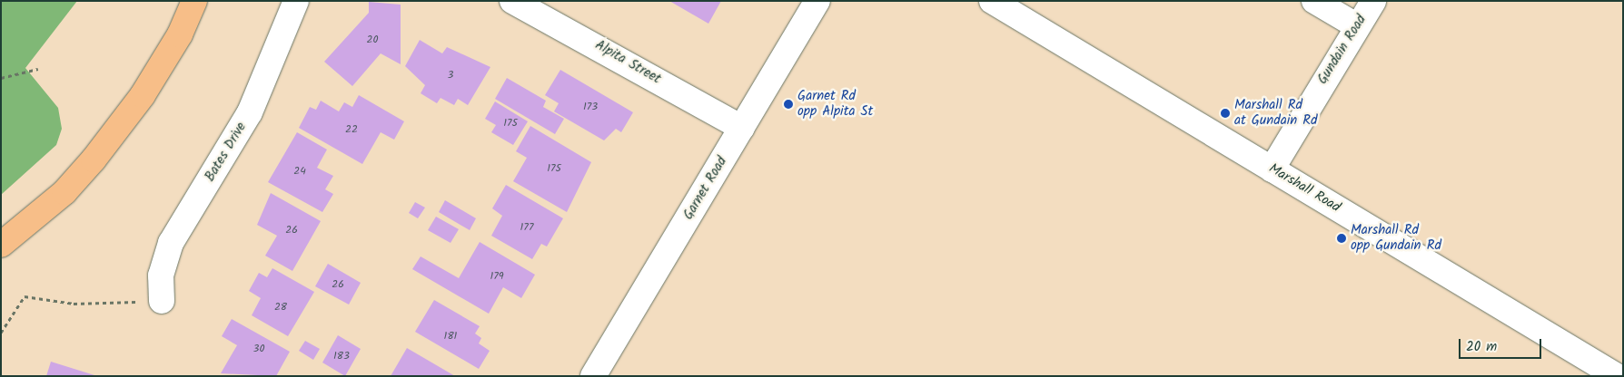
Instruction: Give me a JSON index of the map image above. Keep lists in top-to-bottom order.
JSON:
{
  "streets": {
    "street": [
      "Gundain Road",
      "Alpita Street",
      "Bates Drive",
      "Garnet Road",
      "Marshall Road"
    ]
  },
  "crossings": [
    ["Gundain Road", "Marshall Road"],
    ["Alpita Street", "Garnet Road"]
  ],
  "places": ["Garnet Rd opp Alpita St", "Marshall Rd at Gundain Rd", "Marshall Rd opp Gundain Rd"],
  "house_numbers": [
    "20",
    "3",
    "173",
    "175",
    "22",
    "175",
    "24",
    "177",
    "26",
    "179",
    "26",
    "28",
    "181",
    "30",
    "183"
  ],
  "scale_bar": "20 m"
}
